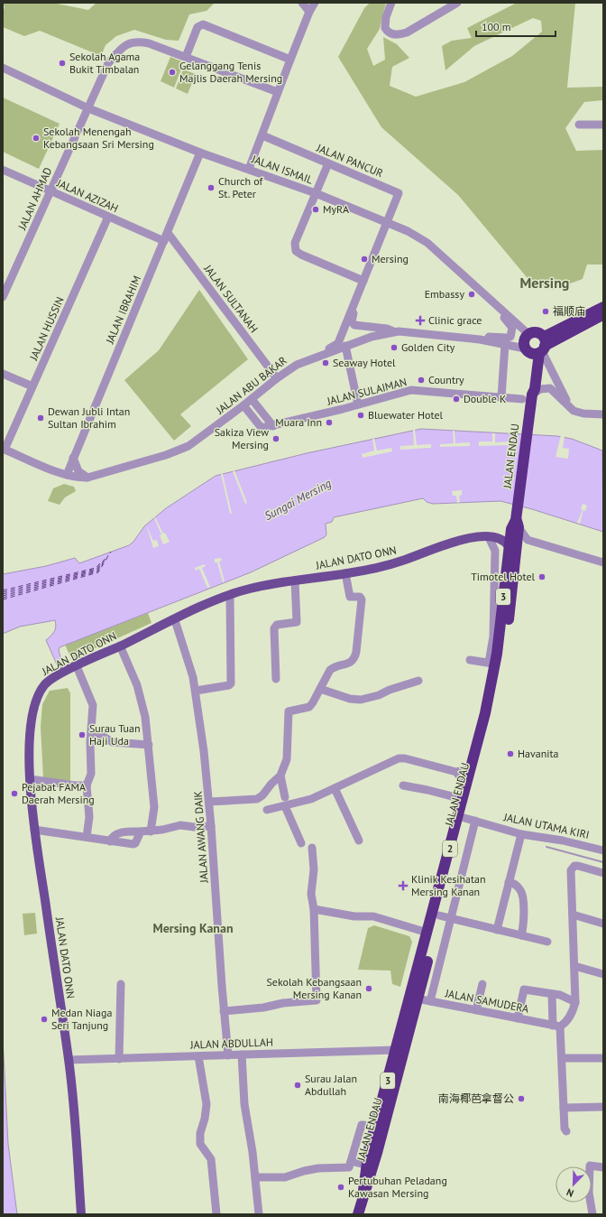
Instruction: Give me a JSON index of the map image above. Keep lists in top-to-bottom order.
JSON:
{
  "streets": {
    "highway": ["JALAN ENDAU", "3", "2"],
    "main road": ["JALAN DATO ONN"],
    "street": [
      "JALAN PANCUR",
      "JALAN ISMAIL",
      "JALAN AZIZAH",
      "JALAN AHMAD",
      "JALAN SULTANAH",
      "JALAN IBRAHIM",
      "JALAN HUSSIN",
      "JALAN ABU BAKAR",
      "JALAN SULAIMAN",
      "JALAN UTAMA KIRI",
      "JALAN AWANG DAIK",
      "JALAN SAMUDERA",
      "JALAN ABDULLAH"
    ]
  },
  "crossings": [
    ["JALAN PANCUR", "JALAN ISMAIL"],
    ["JALAN ISMAIL", "JALAN AHMAD"],
    ["JALAN ISMAIL", "JALAN IBRAHIM"],
    ["JALAN ISMAIL", "JALAN ABU BAKAR"],
    ["JALAN ISMAIL", "JALAN ENDAU"],
    ["JALAN AZIZAH", "JALAN AHMAD"],
    ["JALAN AZIZAH", "JALAN IBRAHIM"],
    ["JALAN AZIZAH", "JALAN HUSSIN"],
    ["JALAN SULTANAH", "JALAN IBRAHIM"],
    ["JALAN SULTANAH", "JALAN ABU BAKAR"],
    ["JALAN IBRAHIM", "JALAN ABU BAKAR"],
    ["JALAN HUSSIN", "JALAN ABU BAKAR"],
    ["JALAN ABU BAKAR", "JALAN SULAIMAN"],
    ["JALAN ABU BAKAR", "JALAN ENDAU"],
    ["JALAN ENDAU", "JALAN UTAMA KIRI"],
    ["JALAN ENDAU", "JALAN SAMUDERA"],
    ["JALAN ENDAU", "JALAN ABDULLAH"],
    ["JALAN DATO ONN", "JALAN AWANG DAIK"],
    ["JALAN DATO ONN", "JALAN ABDULLAH"],
    ["JALAN AWANG DAIK", "JALAN ABDULLAH"]
  ],
  "districts": ["Mersing", "Mersing Kanan"],
  "water": ["Sungai Mersing"],
  "places": {
    "other": [
      "Sekolah Agama Bukit Timbalan",
      "Gelanggang Tenis Majlis Daerah Mersing",
      "Sekolah Menengah Kebangsaan Sri Mersing",
      "Church of St. Peter",
      "MyRA",
      "Mersing",
      "Embassy",
      "福顺庙",
      "Golden City",
      "Seaway Hotel",
      "Country",
      "Double K",
      "Bluewater Hotel",
      "Dewan Jubli Intan Sultan Ibrahim",
      "Muara Inn",
      "Sakiza View Mersing",
      "Timotel Hotel",
      "Surau Tuan Haji Uda",
      "Havanita",
      "Pejabat FAMA Daerah Mersing",
      "Sekolah Kebangsaan Mersing Kanan",
      "Medan Niaga Seri Tanjung",
      "Surau Jalan Abdullah",
      "南海椰芭拿督公",
      "Pertubuhan Peladang Kawasan Mersing"
    ],
    "health": ["Clinic grace", "Klinik Kesihatan Mersing Kanan"]
  },
  "scale_bar": "100 m",
  "north": "bottom left"
}
